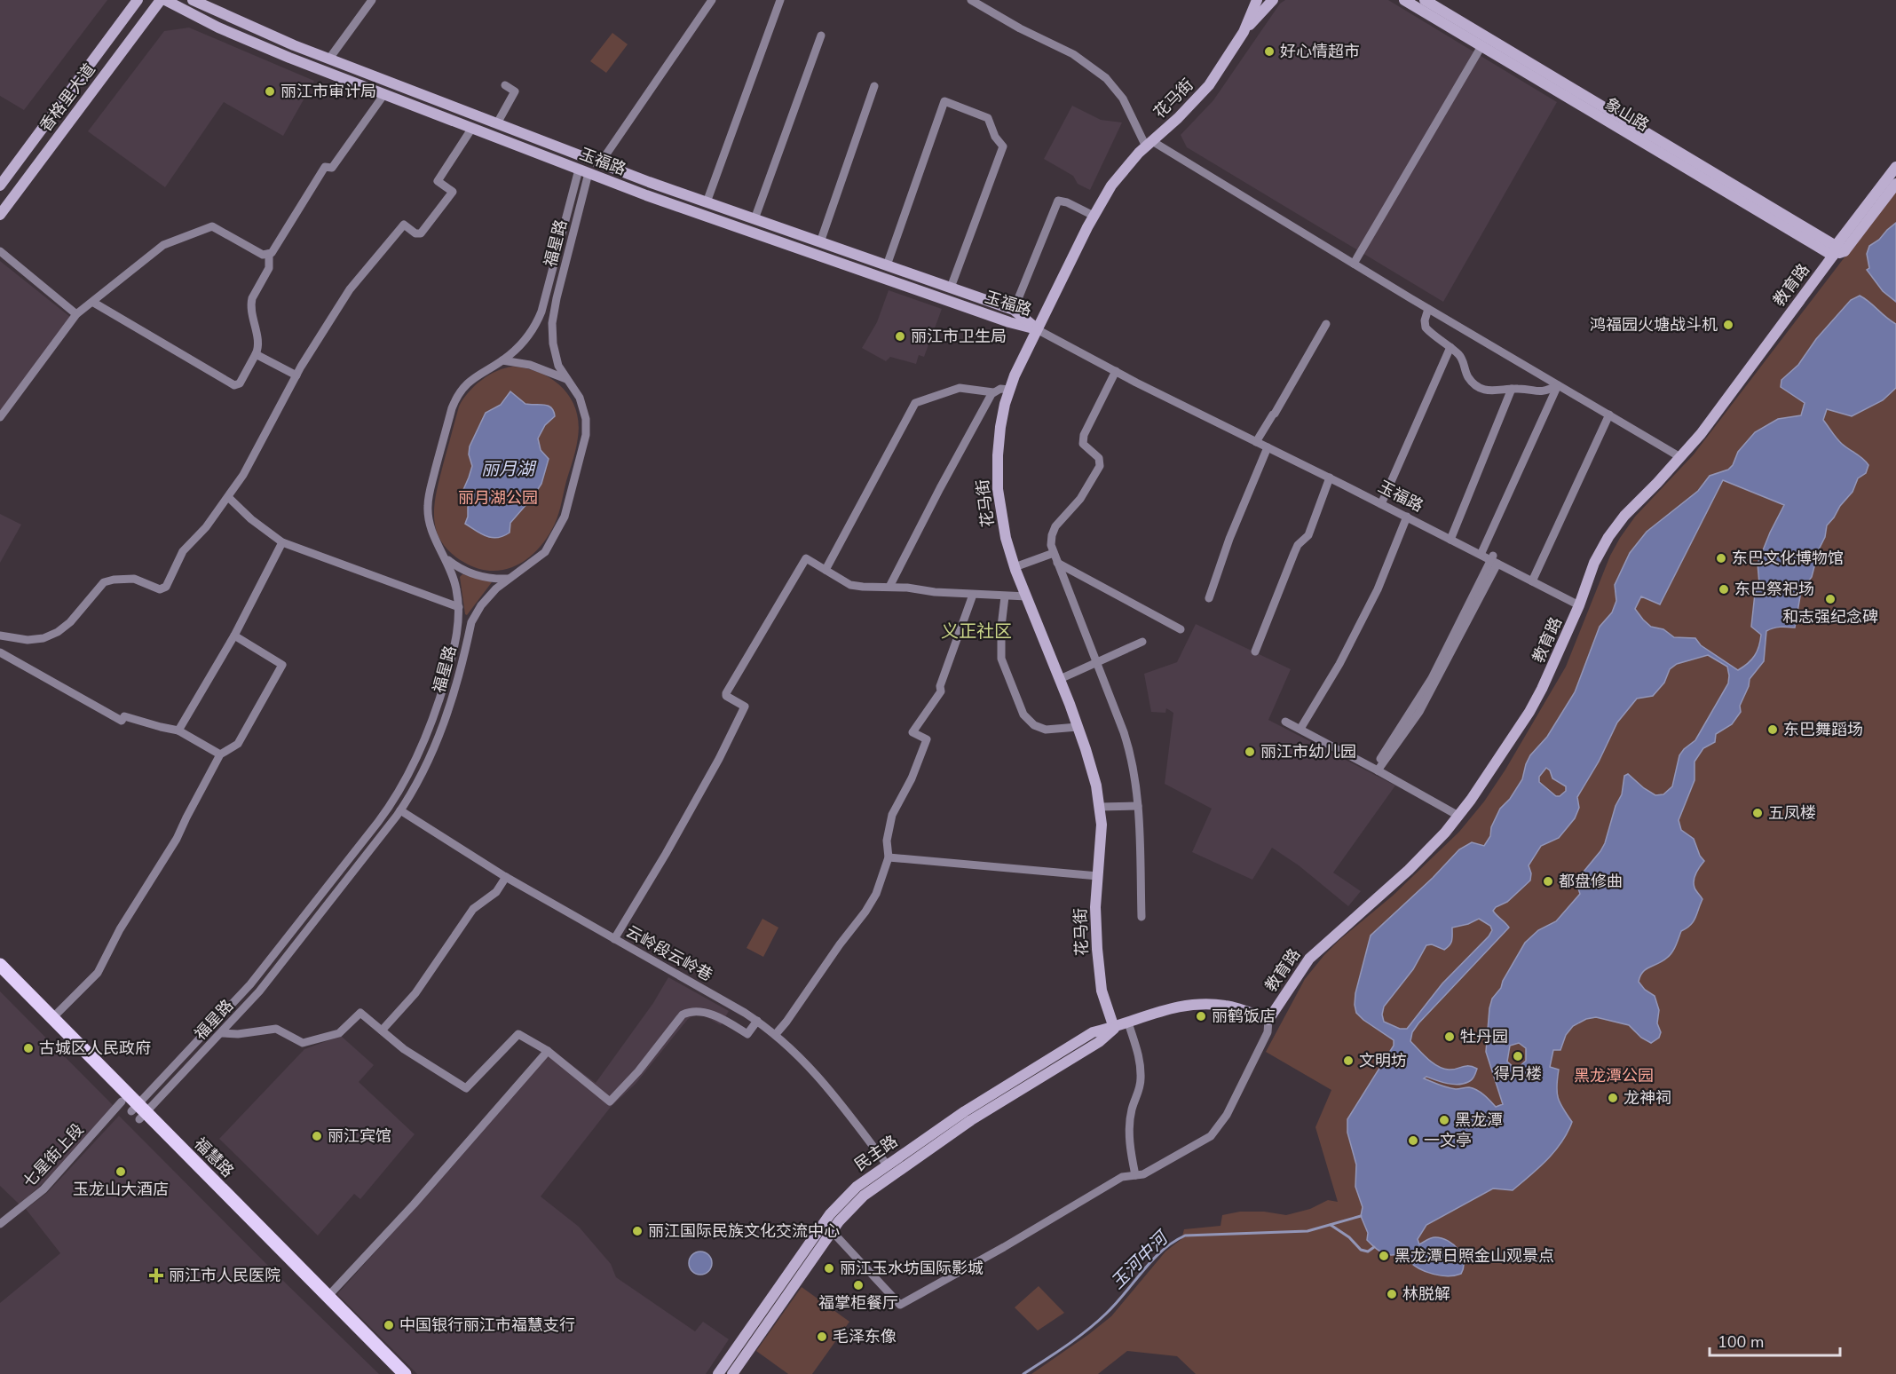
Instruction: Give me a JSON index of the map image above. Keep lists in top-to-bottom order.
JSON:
{
  "streets": {
    "main road": [
      "香格里大道",
      "花马街",
      "象山路",
      "玉福路",
      "教育路",
      "民主路",
      "福慧路"
    ],
    "street": ["福星路", "云岭段云岭巷", "七星街上段"]
  },
  "crossings": [
    ["花马街", "玉福路"],
    ["花马街", "民主路"],
    ["象山路", "教育路"],
    ["玉福路", "福星路"],
    ["玉福路", "教育路"],
    ["福星路", "云岭段云岭巷"],
    ["福星路", "七星街上段"],
    ["福星路", "福慧路"],
    ["教育路", "民主路"],
    ["云岭段云岭巷", "民主路"],
    ["七星街上段", "福慧路"]
  ],
  "districts": ["义正社区"],
  "water": ["丽月湖", "玉河中河"],
  "parks": ["丽月湖公园", "黑龙潭公园"],
  "places": {
    "other": [
      "好心情超市",
      "丽江市审计局",
      "鸿福园火塘战斗机",
      "丽江市卫生局",
      "东巴文化博物馆",
      "东巴祭祀场",
      "和志强纪念碑",
      "东巴舞蹈场",
      "丽江市幼儿园",
      "五凤楼",
      "都盘修曲",
      "丽鹤饭店",
      "牡丹园",
      "古城区人民政府",
      "得月楼",
      "文明坊",
      "龙神祠",
      "黑龙潭",
      "丽江宾馆",
      "一文亭",
      "玉龙山大酒店",
      "丽江国际民族文化交流中心",
      "黑龙潭日照金山观景点",
      "丽江玉水坊国际影城",
      "福掌柜餐厅",
      "林脱解",
      "中国银行丽江市福慧支行",
      "毛泽东像"
    ],
    "health": ["丽江市人民医院"]
  },
  "scale_bar": "100 m"
}
